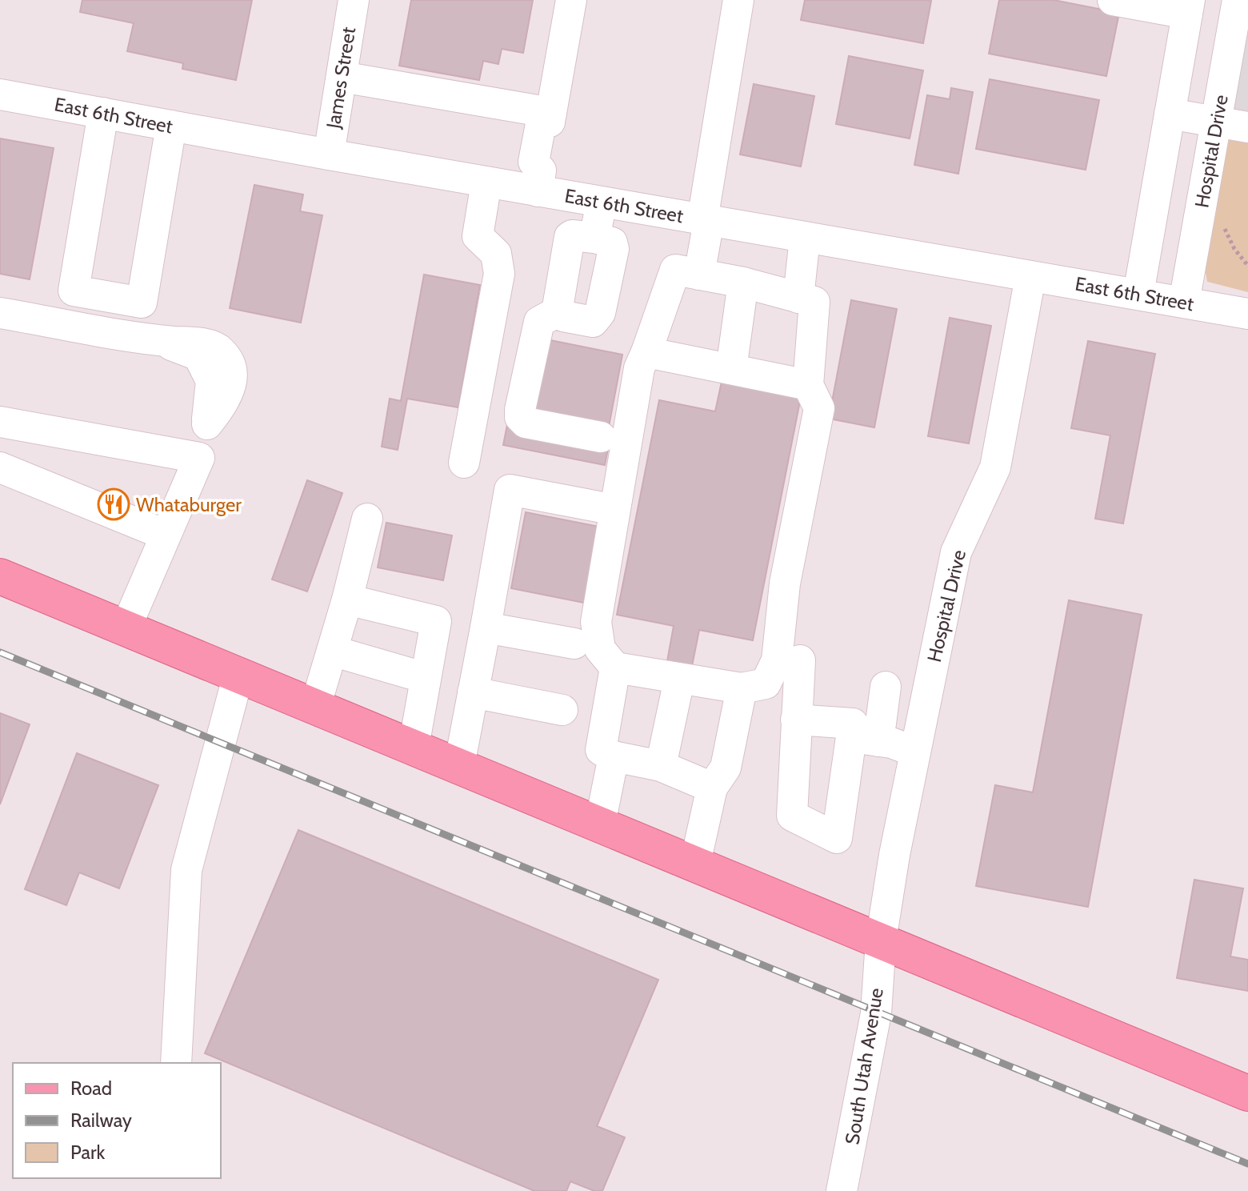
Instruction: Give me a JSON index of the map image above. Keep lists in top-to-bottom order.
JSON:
{
  "streets": {
    "street": [
      "James Street",
      "East 6th Street",
      "Hospital Drive",
      "South Utah Avenue"
    ]
  },
  "crossings": [
    ["James Street", "East 6th Street"],
    ["East 6th Street", "Hospital Drive"],
    ["Hospital Drive", "South Utah Avenue"]
  ],
  "places": {
    "restaurant": ["Whataburger"]
  },
  "legend": ["Road", "Railway", "Park"]
}
